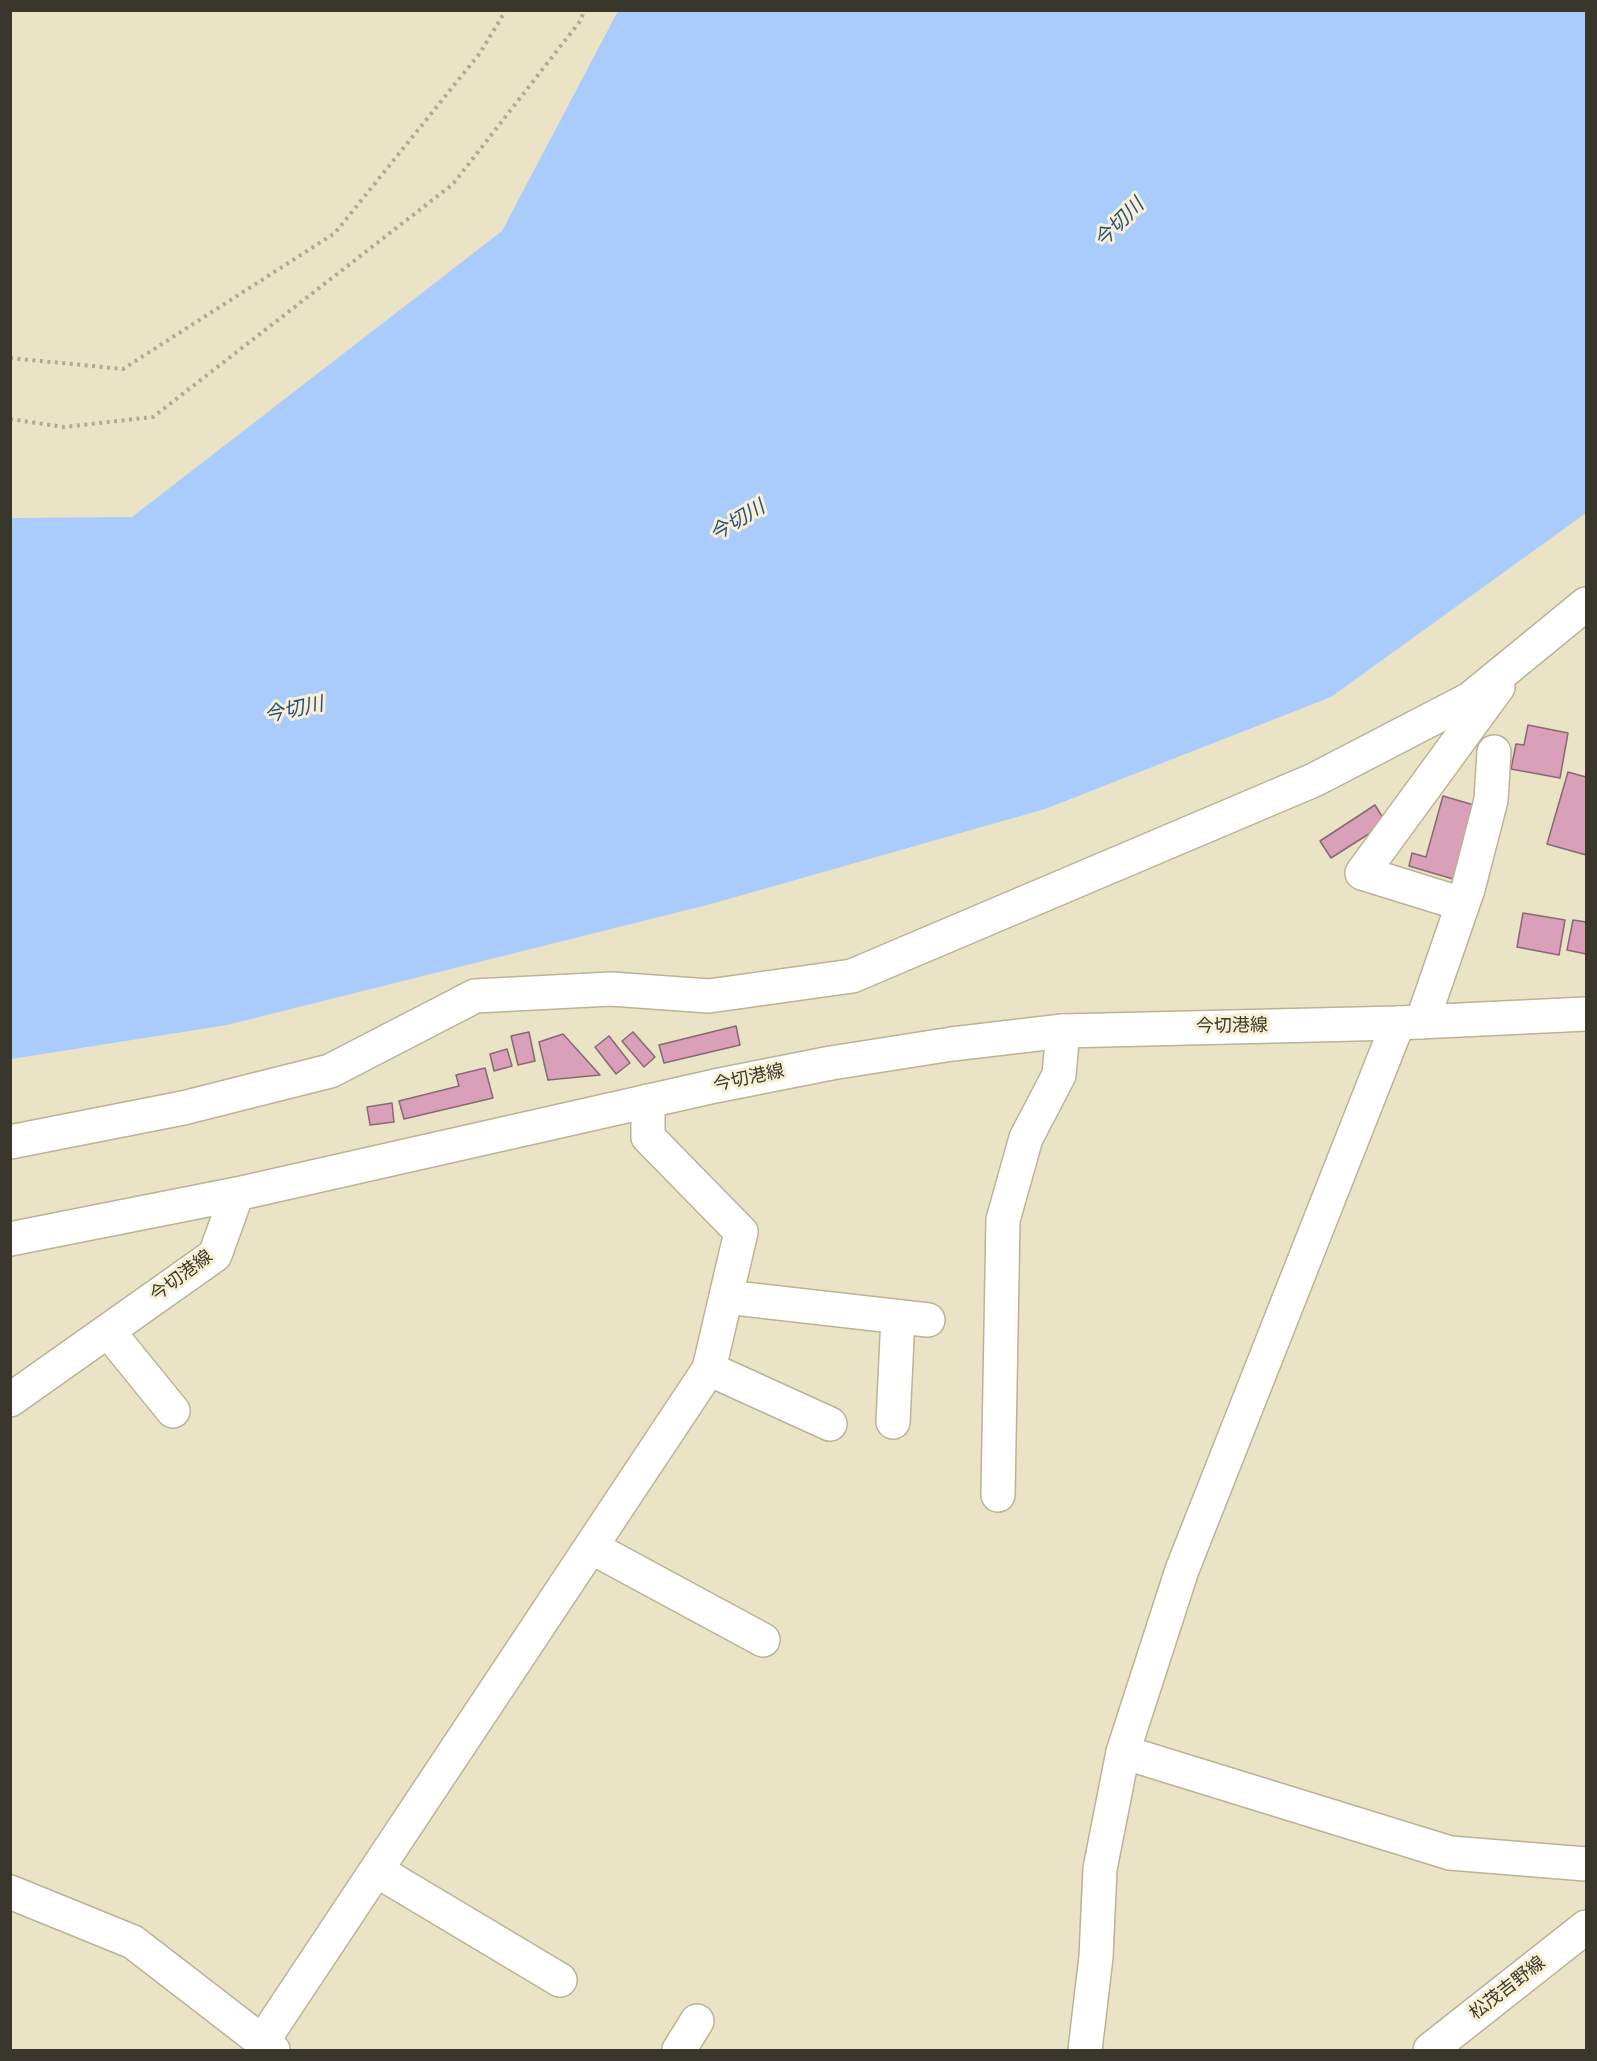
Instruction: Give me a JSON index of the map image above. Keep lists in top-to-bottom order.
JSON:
{
  "streets": {
    "street": ["今切港線", "松茂吉野線"]
  },
  "water": ["今切川"]
}
